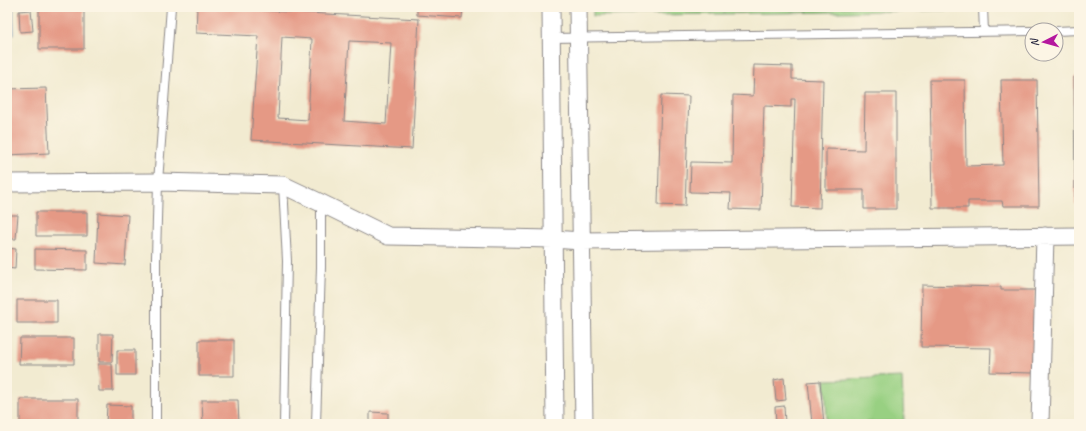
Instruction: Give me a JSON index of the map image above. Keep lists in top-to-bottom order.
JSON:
{
  "north": "left"
}
